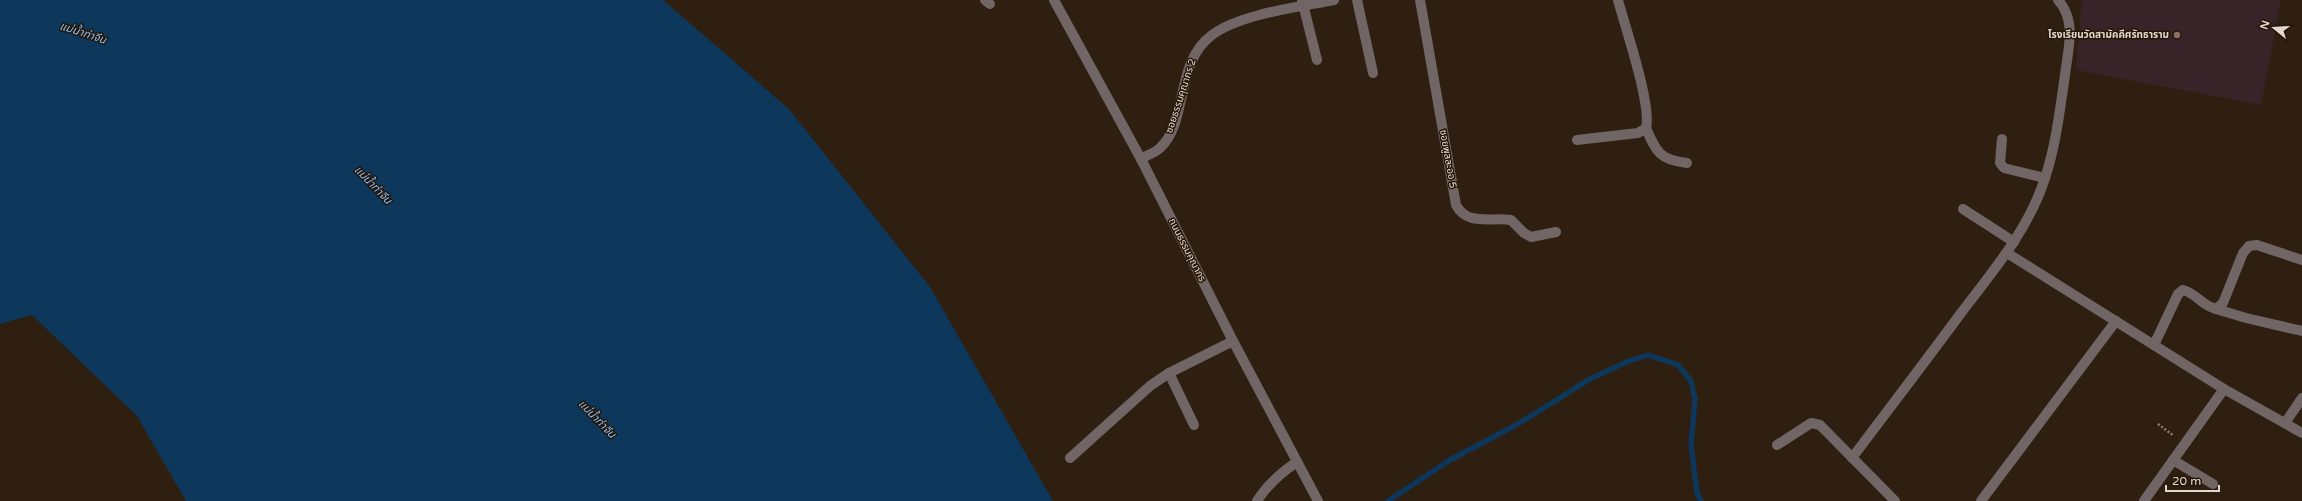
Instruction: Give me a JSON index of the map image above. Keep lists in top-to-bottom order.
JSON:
{
  "streets": {
    "street": ["ซอยธรรมคุณากร 2", "ซอยพูลละออ 5", "ถนนธรรมคุณากร"]
  },
  "crossings": [
    ["ซอยธรรมคุณากร 2", "ถนนธรรมคุณากร"]
  ],
  "water": ["แม่น้ำท่าจีน"],
  "places": ["โรงเรียนวัดสามัคคีศรัทธาราม"],
  "scale_bar": "20 m",
  "north": "left"
}
